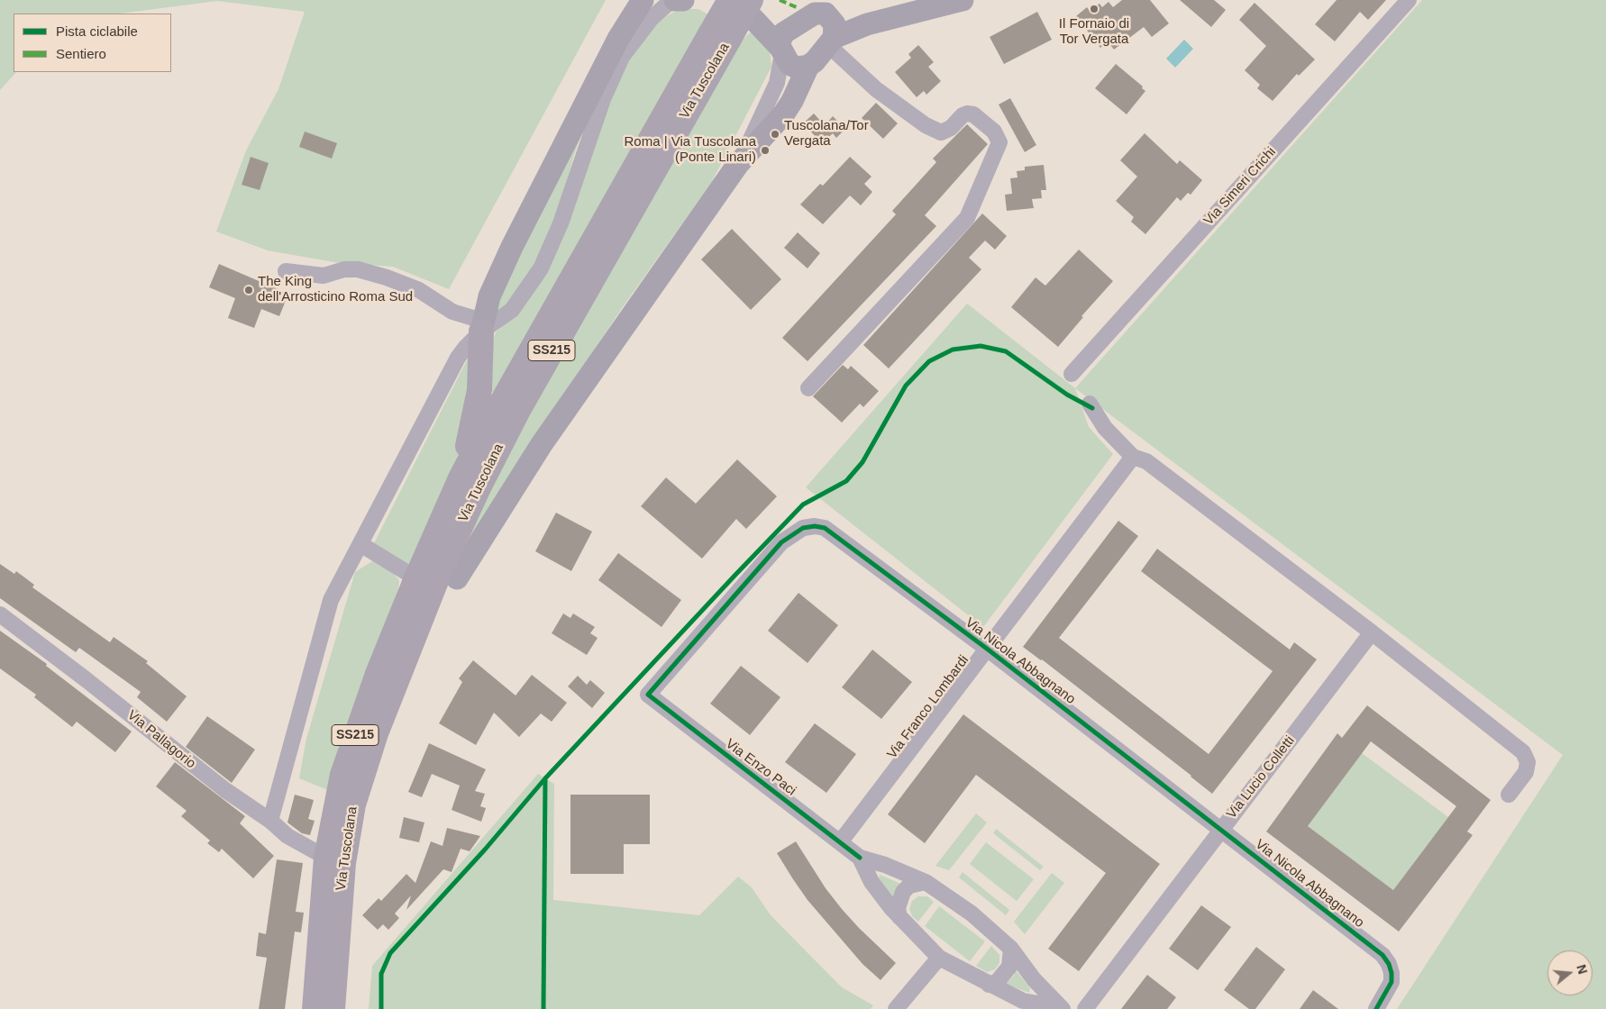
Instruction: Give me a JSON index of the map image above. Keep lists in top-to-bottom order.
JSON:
{
  "streets": {
    "main road": ["Via Tuscolana", "SS215"],
    "street": [
      "Via Simeri Crichi",
      "Via Nicola Abbagnano",
      "Via Franco Lombardi",
      "Via Pallagorio",
      "Via Enzo Paci",
      "Via Lucio Colletti"
    ]
  },
  "crossings": [
    ["Via Tuscolana", "Via Pallagorio"],
    ["Via Nicola Abbagnano", "Via Franco Lombardi"],
    ["Via Nicola Abbagnano", "Via Enzo Paci"],
    ["Via Nicola Abbagnano", "Via Lucio Colletti"],
    ["Via Franco Lombardi", "Via Enzo Paci"]
  ],
  "places": [
    "Il Fornaio di Tor Vergata",
    "Tuscolana/Tor Vergata",
    "Roma | Via Tuscolana (Ponte Linari)",
    "The King dell'Arrosticino Roma Sud"
  ],
  "legend": ["Pista ciclabile", "Sentiero"],
  "north": "right"
}
